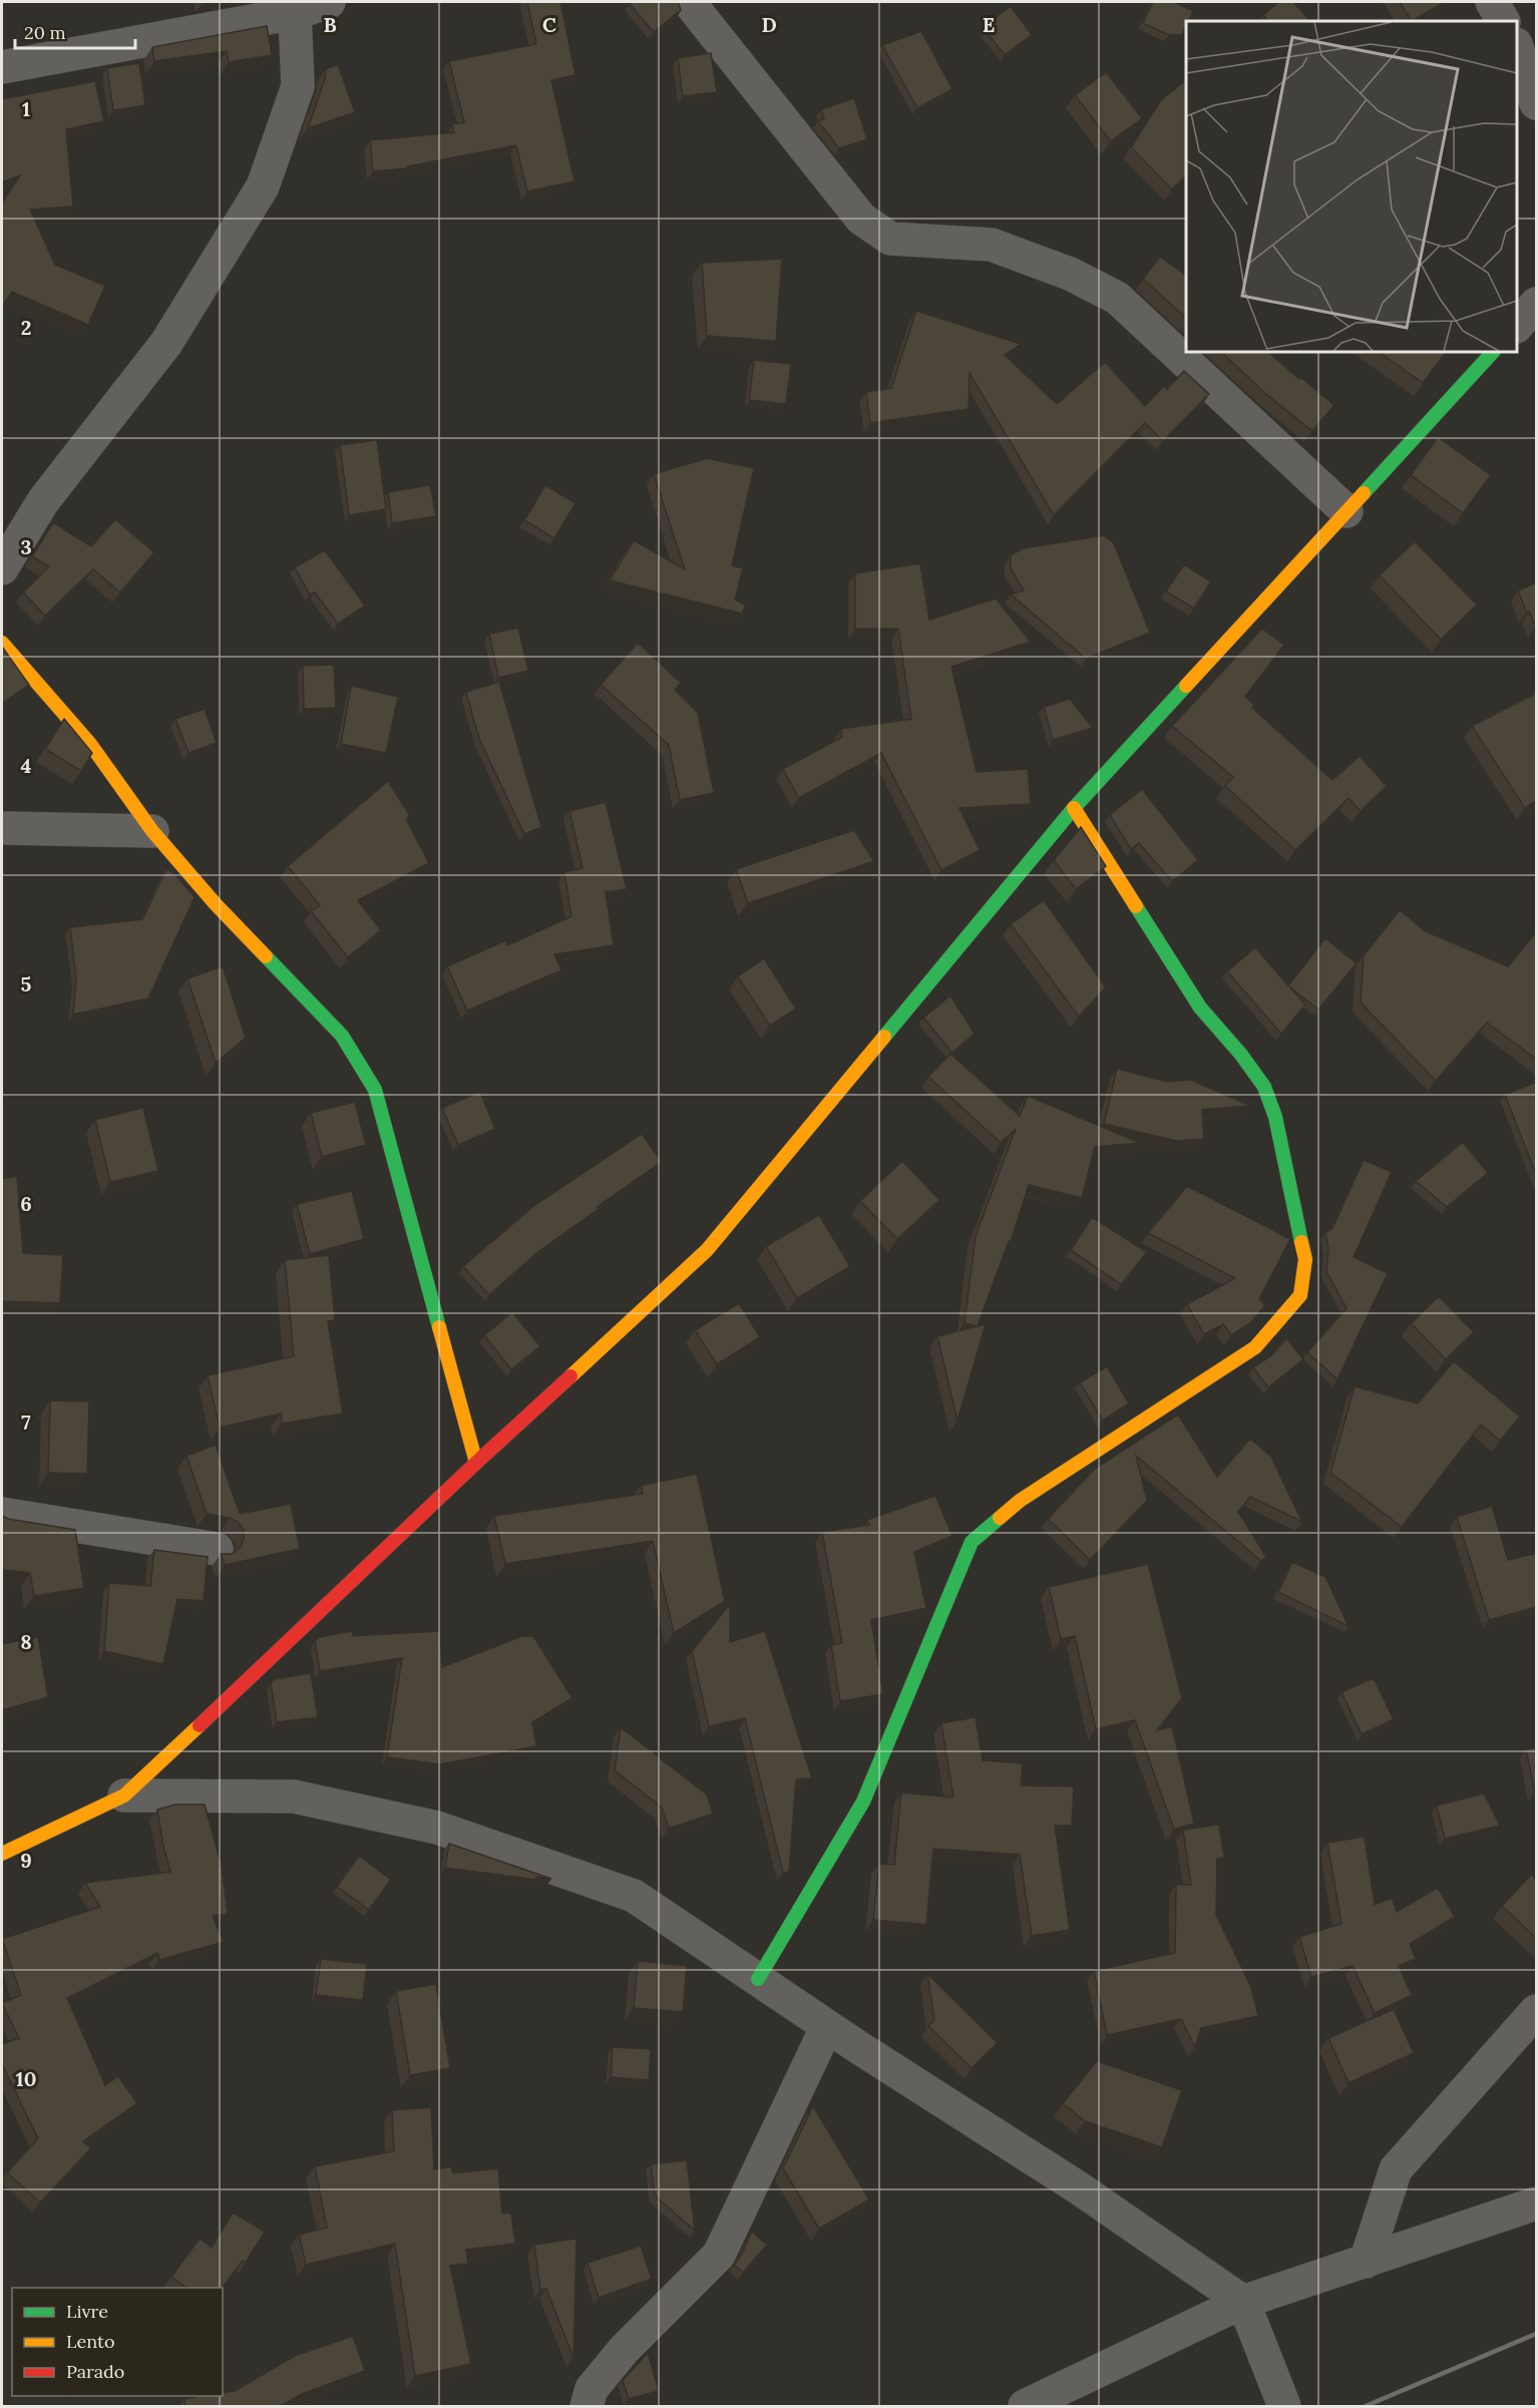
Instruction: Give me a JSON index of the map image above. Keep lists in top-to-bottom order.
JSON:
{
  "legend": ["Livre", "Lento", "Parado"],
  "scale_bar": "20 m",
  "grid": {
    "columns": [
      "B",
      "C",
      "D",
      "E"
    ],
    "rows": [
      "1",
      "2",
      "3",
      "4",
      "5",
      "6",
      "7",
      "8",
      "9",
      "10"
    ]
  }
}
